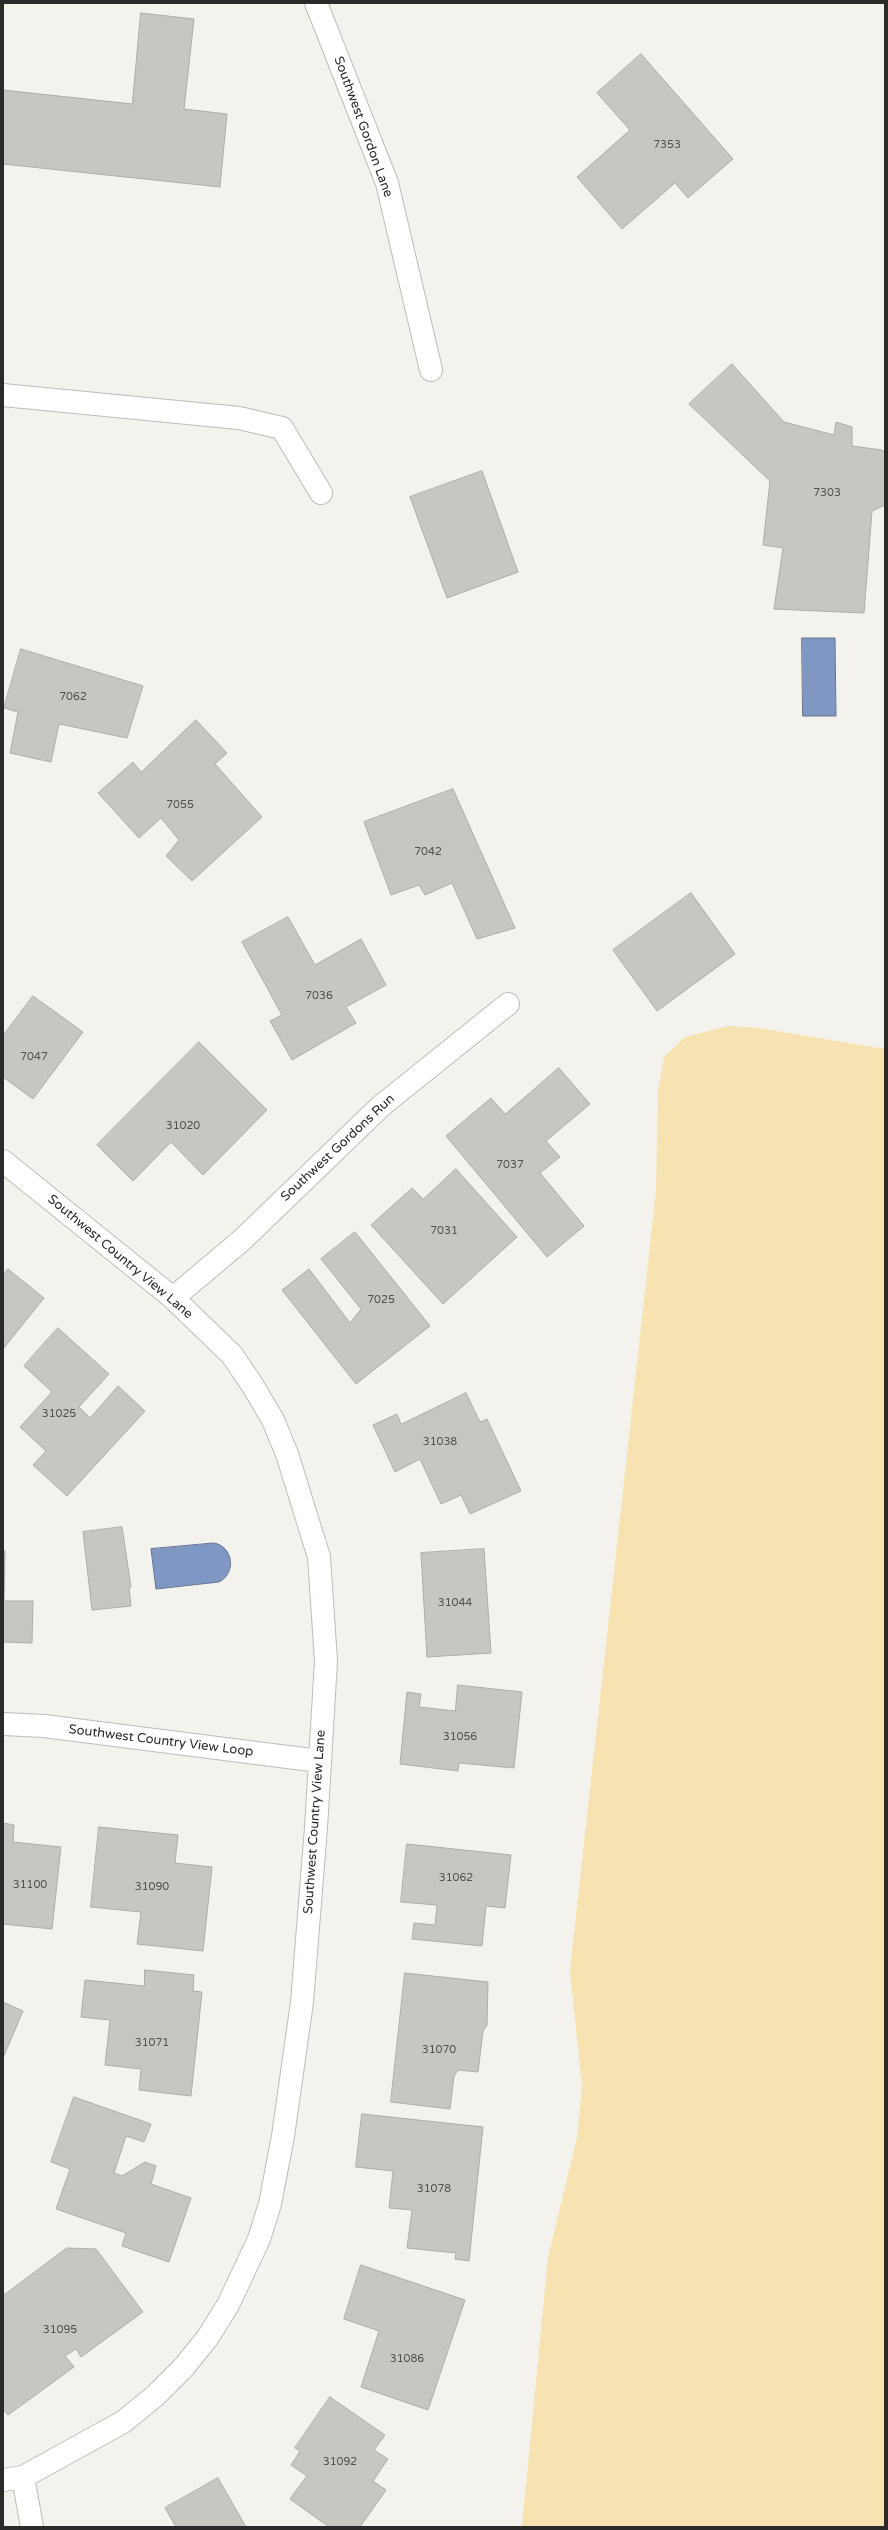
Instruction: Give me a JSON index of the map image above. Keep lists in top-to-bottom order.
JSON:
{
  "streets": {
    "street": [
      "Southwest Gordon Lane",
      "Southwest Gordons Run",
      "Southwest Country View Lane",
      "Southwest Country View Loop"
    ]
  },
  "crossings": [
    ["Southwest Gordons Run", "Southwest Country View Lane"],
    ["Southwest Country View Lane", "Southwest Country View Loop"]
  ],
  "house_numbers": [
    "7353",
    "7303",
    "7062",
    "7055",
    "7042",
    "7036",
    "7047",
    "31020",
    "7037",
    "7031",
    "7025",
    "31025",
    "31038",
    "31044",
    "31056",
    "31062",
    "31100",
    "31090",
    "31071",
    "31070",
    "31078",
    "31095",
    "31086",
    "31092"
  ]
}
